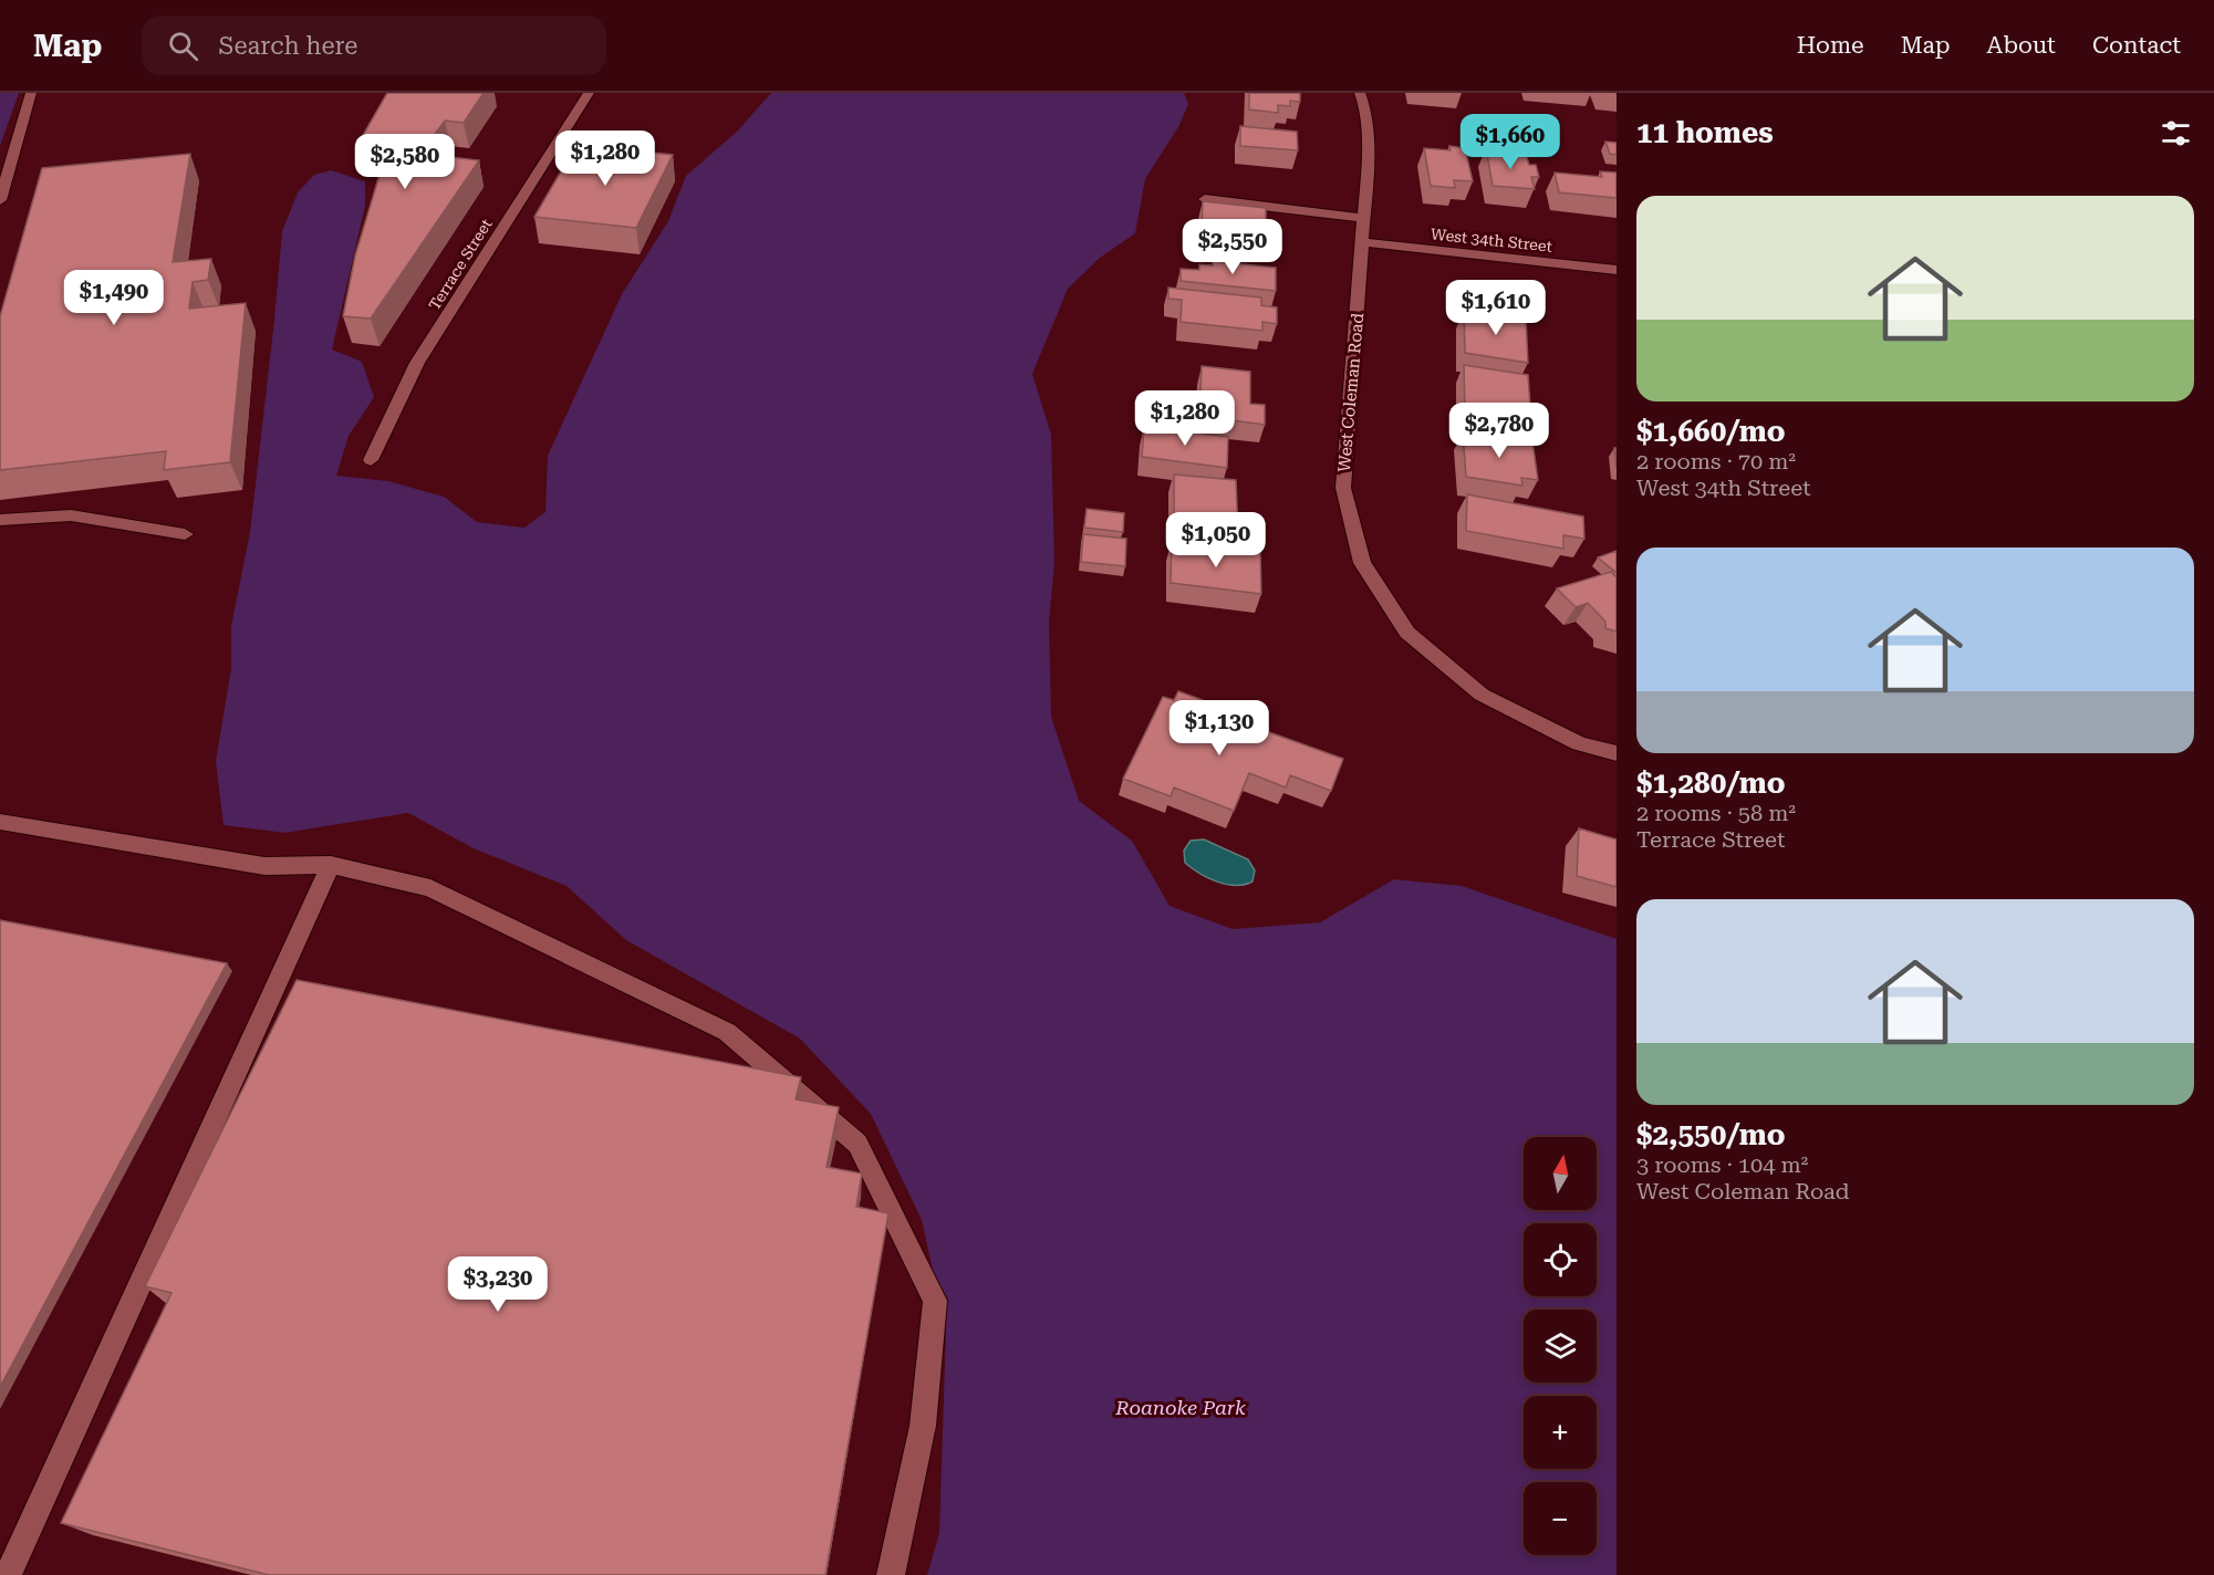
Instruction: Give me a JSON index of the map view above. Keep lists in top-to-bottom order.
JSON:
{
  "streets": {
    "street": ["West 34th Street", "Terrace Street", "West Coleman Road"]
  },
  "crossings": [
    ["West 34th Street", "West Coleman Road"]
  ],
  "parks": ["Roanoke Park"],
  "north": "top",
  "page": {
    "header": "Map",
    "search": "Search here",
    "nav": [
      "Home",
      "Map",
      "About",
      "Contact"
    ],
    "heading": "11 homes",
    "price": [
      "$1,660",
      "$1,280",
      "$2,580",
      "$2,550",
      "$1,490",
      "$1,610",
      "$1,280",
      "$2,780",
      "$1,050",
      "$1,130",
      "$3,230"
    ],
    "list": [
      {
        "name": "$1,660/mo",
        "note": "2 rooms · 70 m² · West 34th Street"
      },
      {
        "name": "$1,280/mo",
        "note": "2 rooms · 58 m² · Terrace Street"
      },
      {
        "name": "$2,550/mo",
        "note": "3 rooms · 104 m² · West Coleman Road"
      }
    ],
    "map_buttons": ["+", "−"]
  }
}
